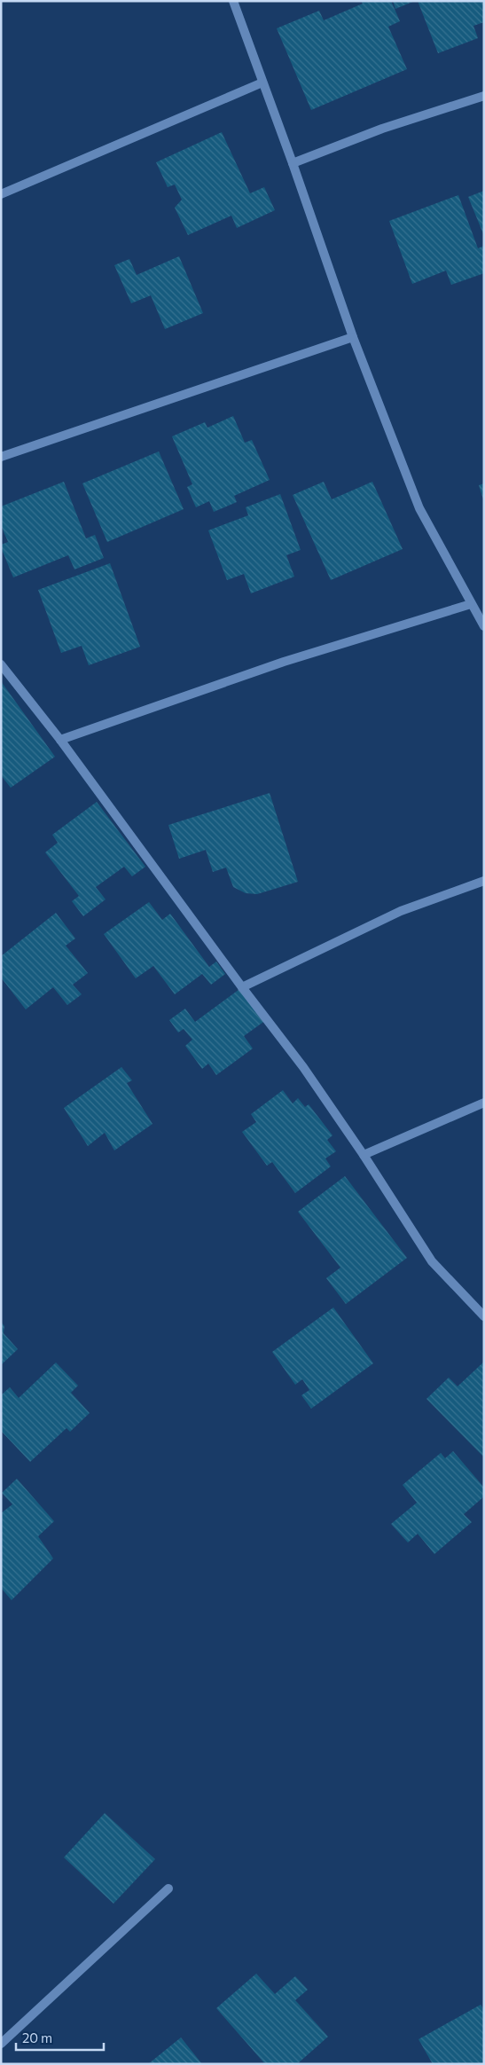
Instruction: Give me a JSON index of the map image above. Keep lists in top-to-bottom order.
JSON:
{
  "scale_bar": "20 m"
}
